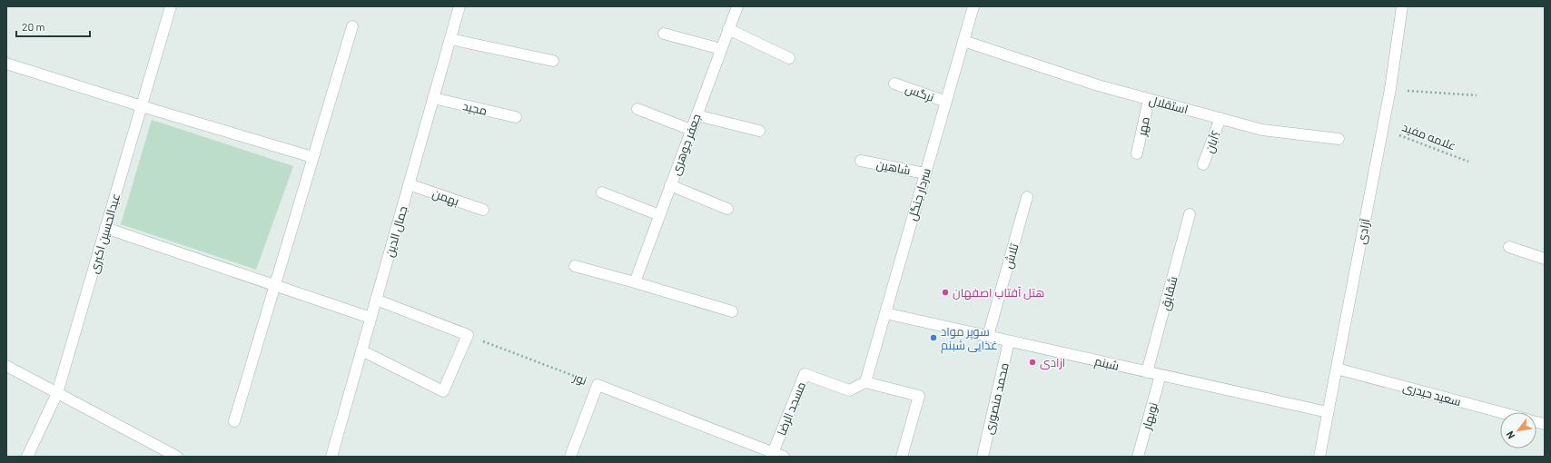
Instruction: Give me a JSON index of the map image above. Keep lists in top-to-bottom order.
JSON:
{
  "streets": {
    "street": [
      "نرگس",
      "استقلال",
      "مجید",
      "مهر",
      "؟آبان",
      "جعفر جوهری",
      "شاهین",
      "سردار جنگل",
      "بهمن",
      "جمال الدین",
      "آزادی",
      "عبدالحسین اکبری",
      "تلاش",
      "شقایق",
      "شبنم",
      "نور",
      "سعید حیدری",
      "محمد منصوری",
      "مسجد الرضا",
      "نوبهار"
    ],
    "path": ["علامه مفید"]
  },
  "crossings": [
    ["نرگس", "سردار جنگل"],
    ["استقلال", "مهر"],
    ["استقلال", "؟آبان"],
    ["استقلال", "سردار جنگل"],
    ["مجید", "جمال الدین"],
    ["علامه مفید", "آزادی"],
    ["شاهین", "سردار جنگل"],
    ["سردار جنگل", "شبنم"],
    ["سردار جنگل", "مسجد الرضا"],
    ["بهمن", "جمال الدین"],
    ["آزادی", "شبنم"],
    ["آزادی", "سعید حیدری"],
    ["تلاش", "شبنم"],
    ["شقایق", "شبنم"],
    ["شبنم", "محمد منصوری"],
    ["شبنم", "نوبهار"],
    ["نور", "مسجد الرضا"]
  ],
  "places": ["هتل آفتاب اصفهان", "سوپر مواد غذایی شبنم", "ازادی"],
  "scale_bar": "20 m",
  "north": "bottom left"
}
